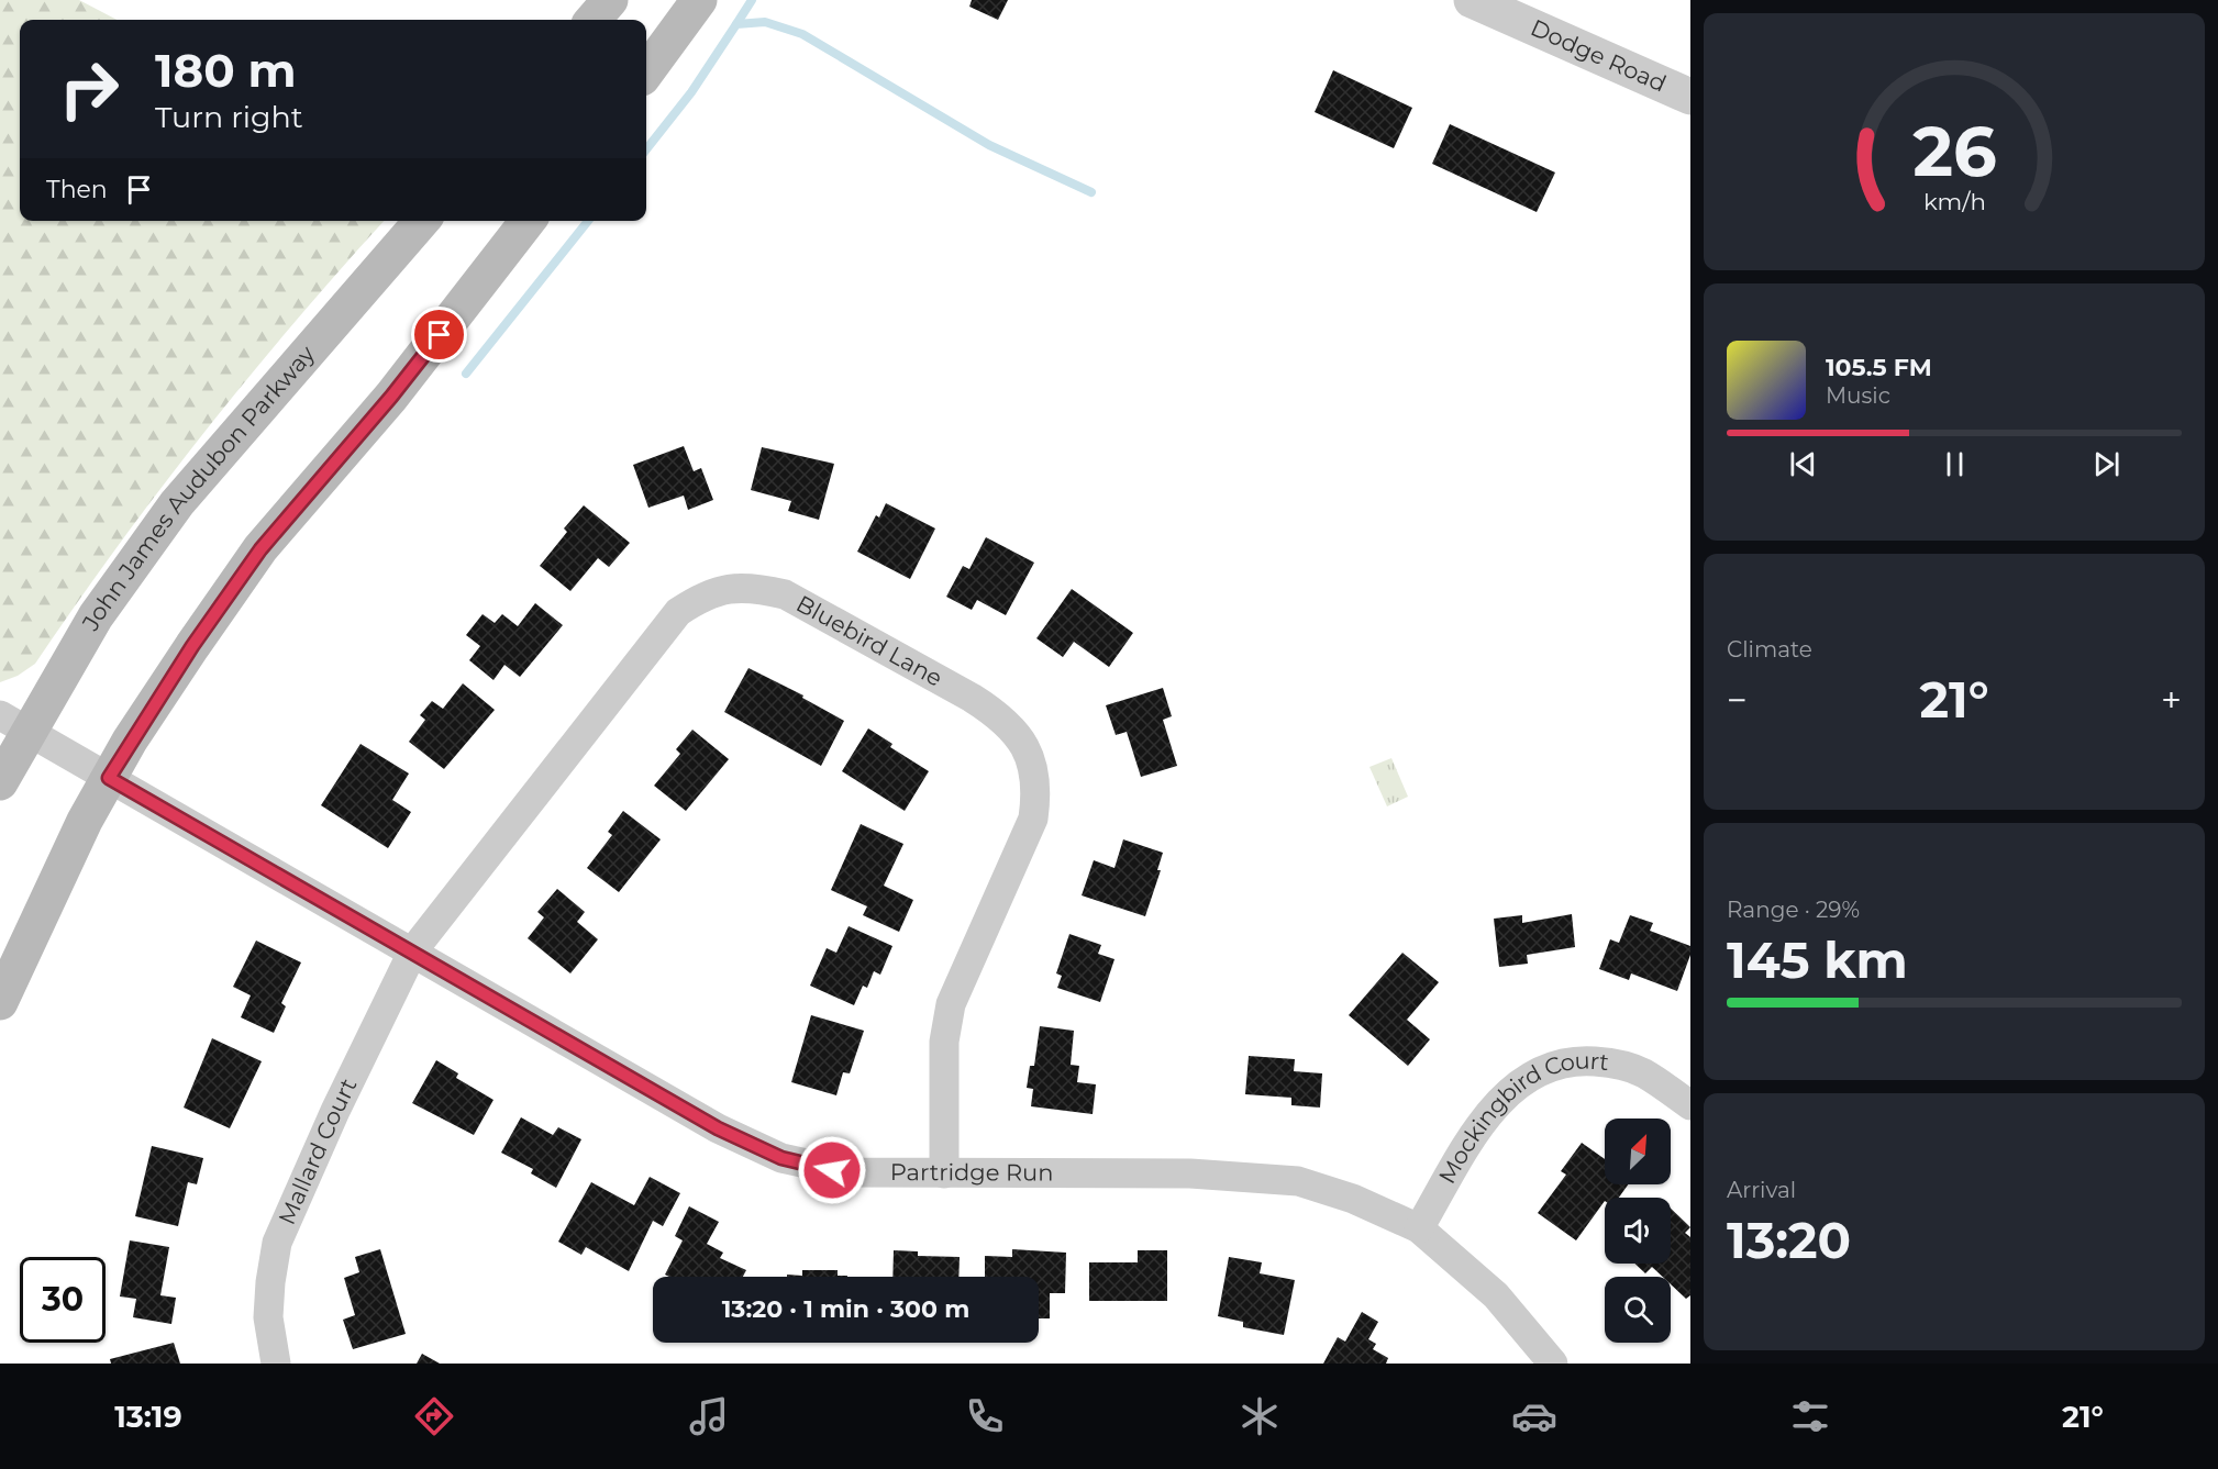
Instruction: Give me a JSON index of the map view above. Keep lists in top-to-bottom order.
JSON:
{
  "streets": {
    "main road": ["John James Audubon Parkway"],
    "street": [
      "Dodge Road",
      "Bluebird Lane",
      "Mockingbird Court",
      "Mallard Court",
      "Partridge Run"
    ]
  },
  "crossings": [
    ["John James Audubon Parkway", "Partridge Run"],
    ["Bluebird Lane", "Mallard Court"],
    ["Bluebird Lane", "Partridge Run"],
    ["Mockingbird Court", "Partridge Run"],
    ["Mallard Court", "Partridge Run"]
  ],
  "north": "top right",
  "page": {
    "turn": ["180 m", "Turn right"],
    "then": "Then",
    "song": ["105.5 FM", "Music"],
    "tile": [
      "Climate",
      ["Range · 29%", "145 km"],
      ["Arrival", "13:20"]
    ],
    "heat": ["−", "21°", "+"],
    "limit": "30",
    "trip": "13:20 · 1 min · 300 m",
    "tabs": ["13:19", "21°"],
    "gauge": ["26", "km/h"]
  }
}
